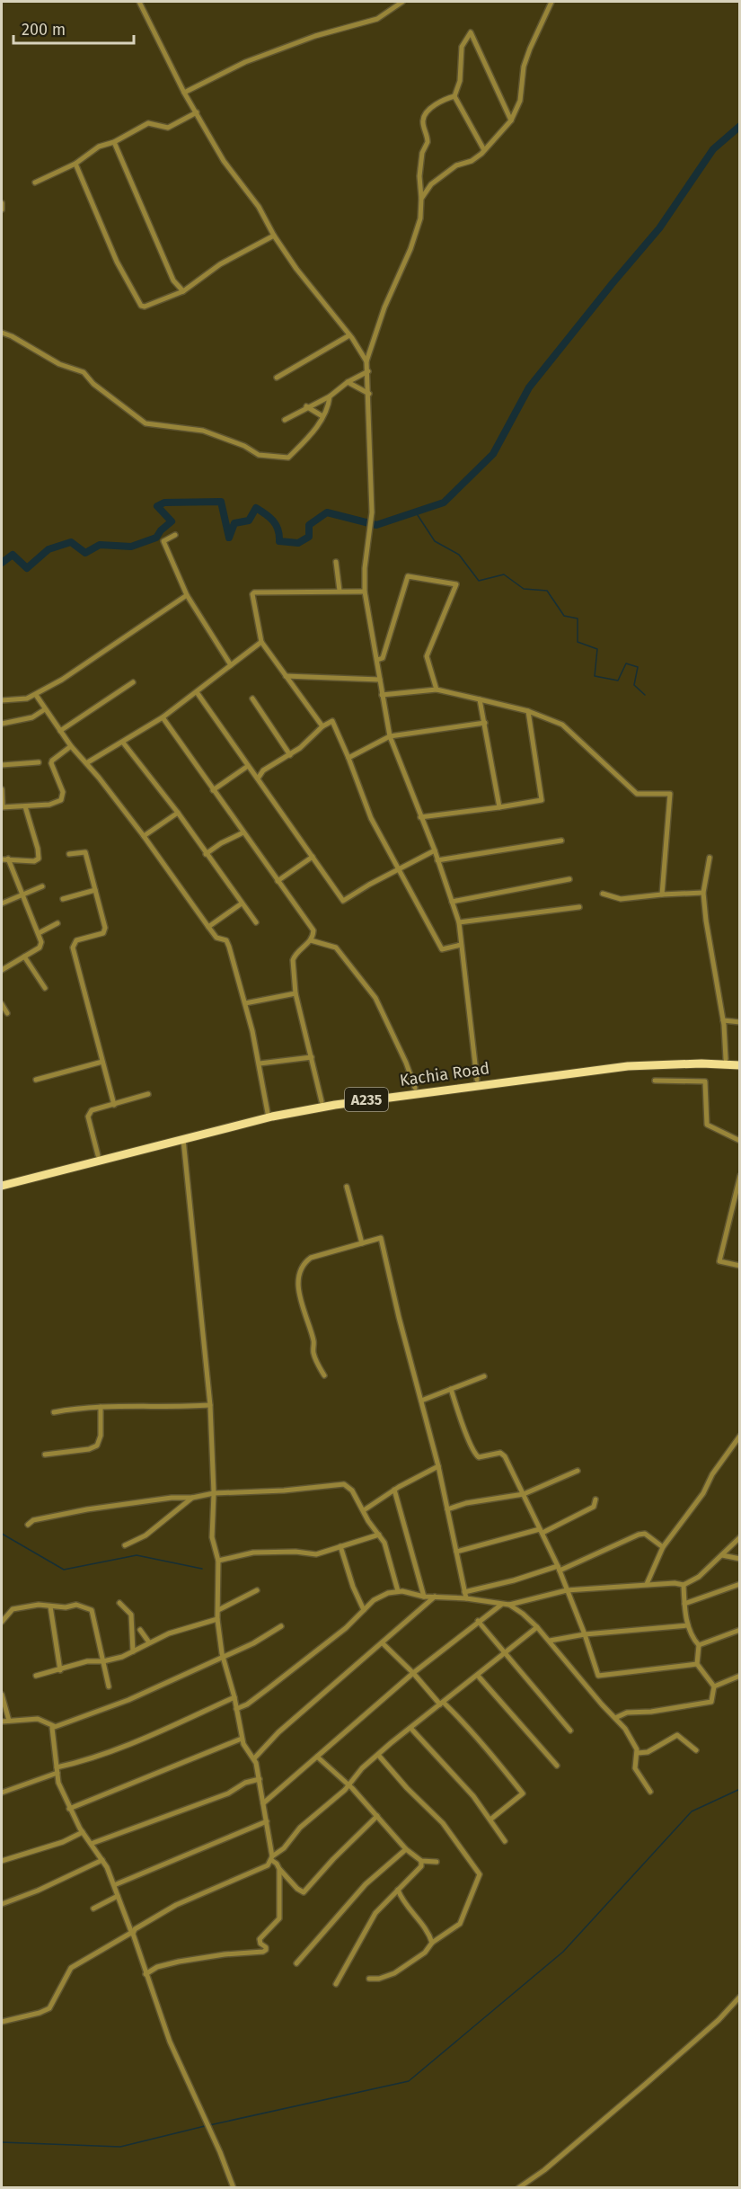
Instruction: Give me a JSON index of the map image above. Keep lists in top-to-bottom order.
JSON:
{
  "streets": {
    "highway": ["Kachia Road", "A235"]
  },
  "scale_bar": "200 m"
}
